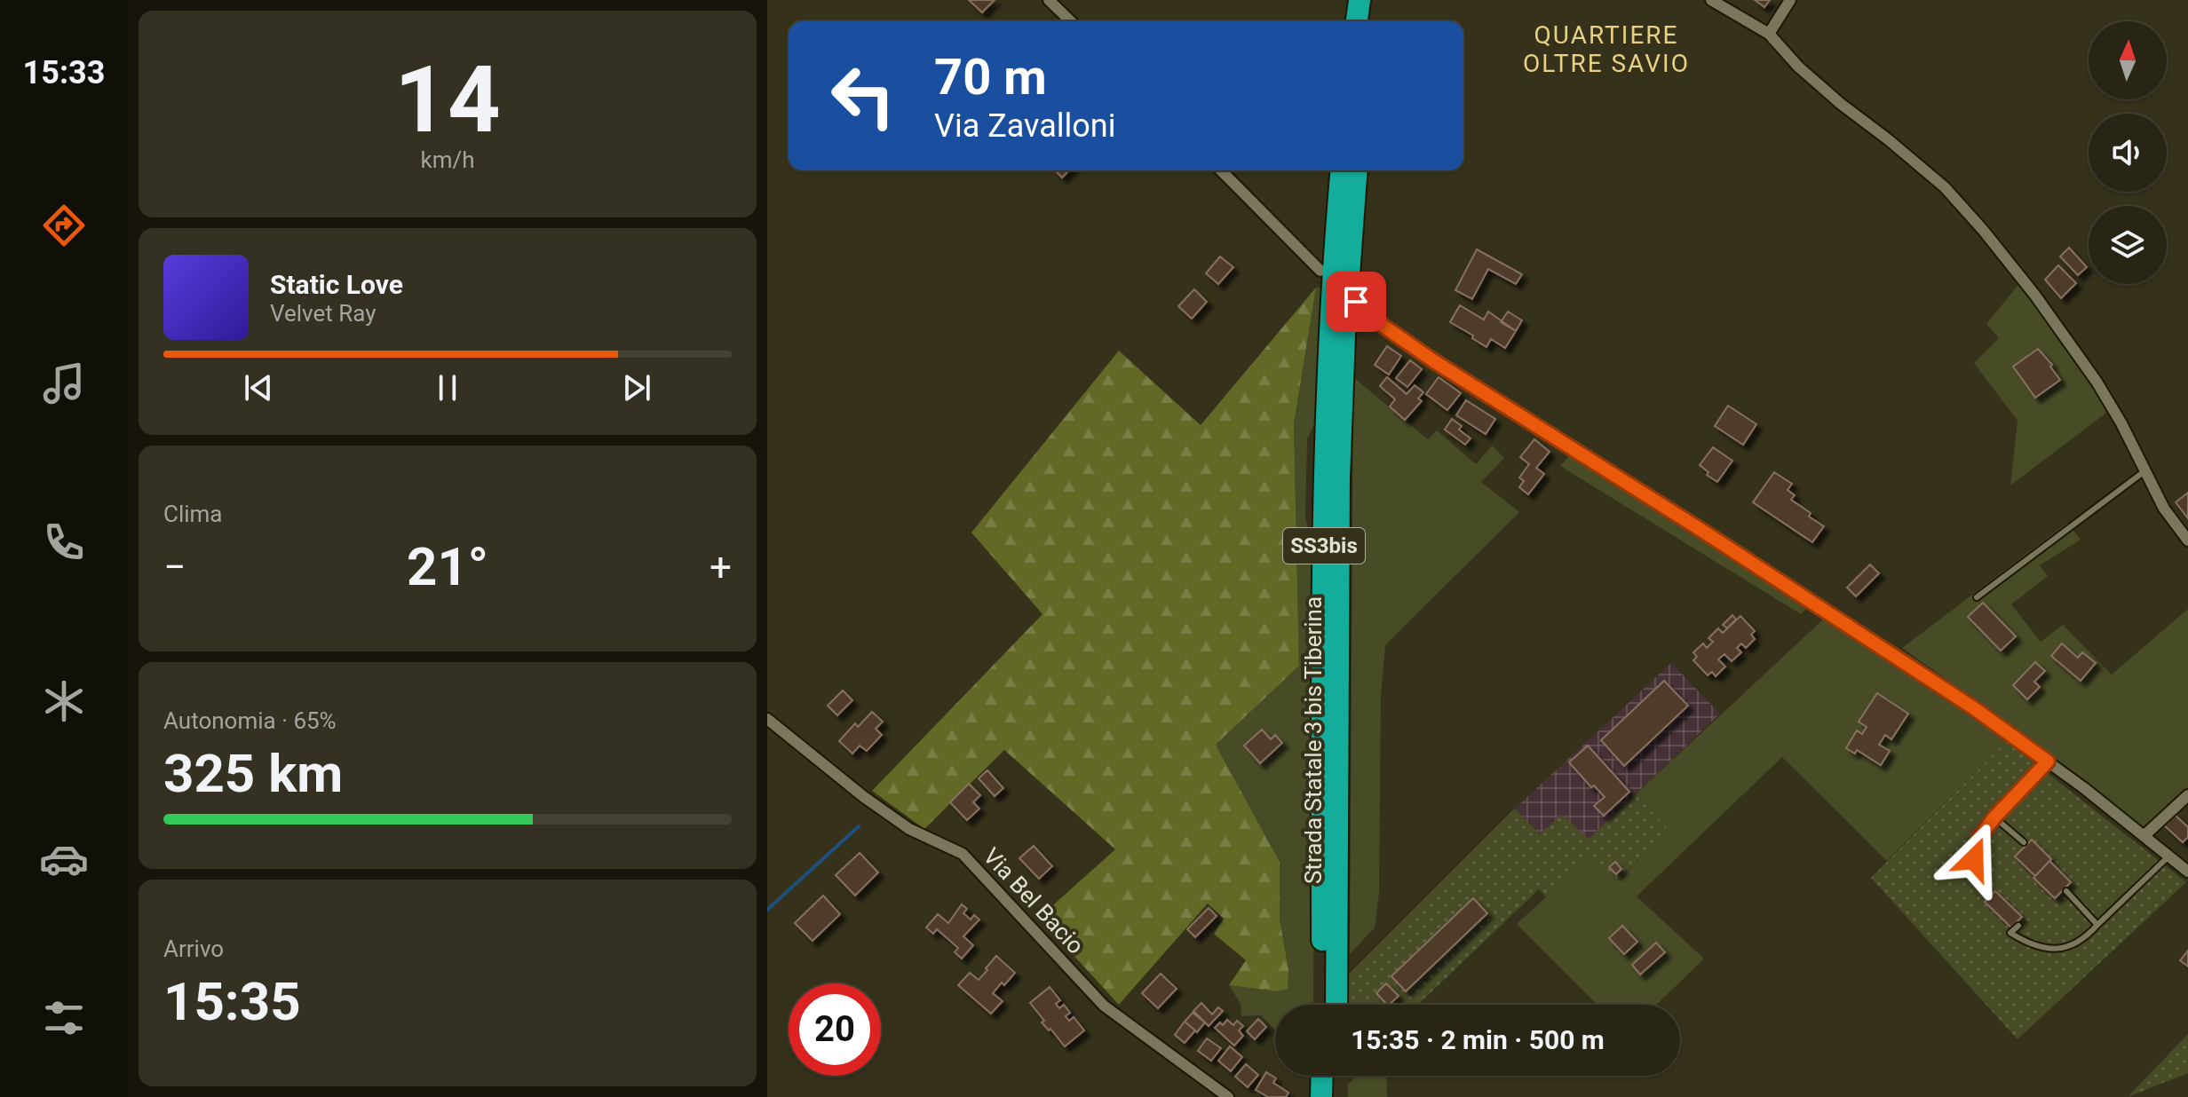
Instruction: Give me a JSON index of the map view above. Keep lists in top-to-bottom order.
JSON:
{
  "streets": {
    "highway": ["SS3bis", "Strada Statale 3 bis Tiberina"],
    "street": ["Via Bel Bacio"]
  },
  "districts": ["QUARTIERE OLTRE SAVIO"],
  "north": "top",
  "page": {
    "tabs": "15:33",
    "tile": [
      ["14", "km/h"],
      "Clima",
      ["Autonomia · 65%", "325 km"],
      ["Arrivo", "15:35"]
    ],
    "turn": ["70 m", "Via Zavalloni"],
    "song": ["Static Love", "Velvet Ray"],
    "heat": ["−", "21°", "+"],
    "limit": "20",
    "trip": "15:35 · 2 min · 500 m"
  }
}
